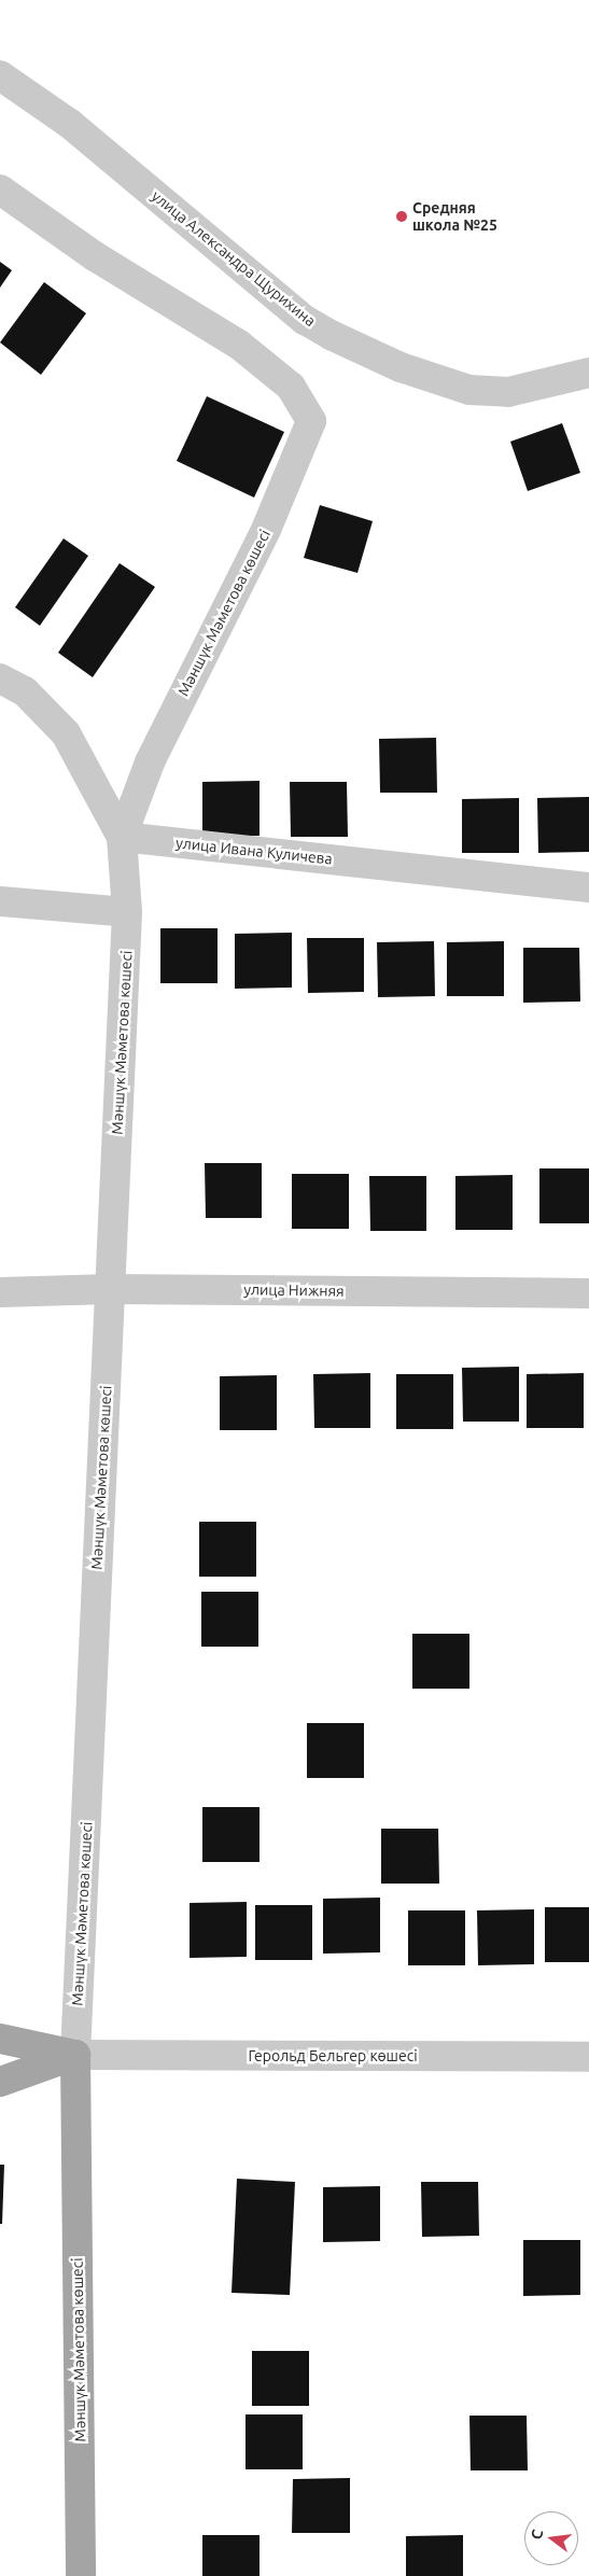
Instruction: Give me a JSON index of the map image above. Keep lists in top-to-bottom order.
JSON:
{
  "streets": {
    "main road": ["Мәншүк Мәметова көшесі", "Герольд Бельгер көшесі"],
    "street": ["улица Александра Щурихина", "улица Ивана Куличева", "улица Нижняя"]
  },
  "crossings": [
    ["Мәншүк Мәметова көшесі", "улица Ивана Куличева"],
    ["Мәншүк Мәметова көшесі", "улица Нижняя"],
    ["Мәншүк Мәметова көшесі", "Герольд Бельгер көшесі"]
  ],
  "places": ["Средняя школа №25"],
  "north": "left"
}
